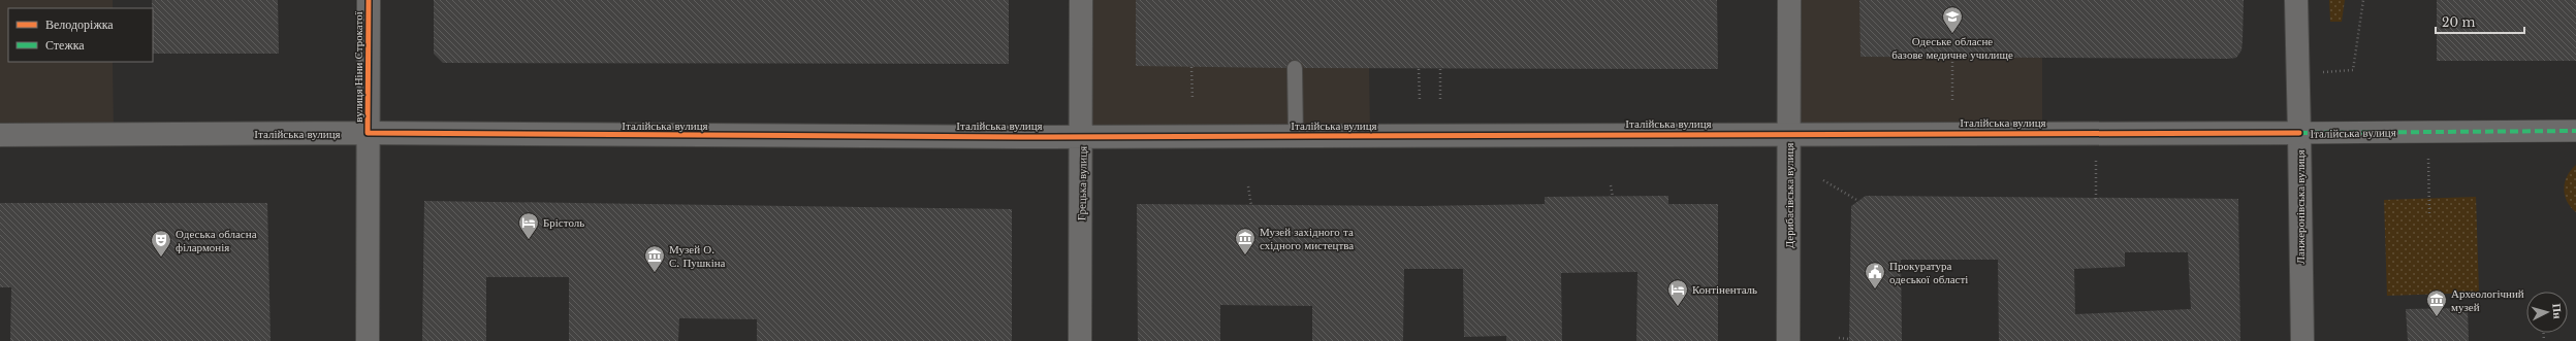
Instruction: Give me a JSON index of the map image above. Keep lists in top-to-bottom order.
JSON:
{
  "streets": {
    "street": [
      "вулиця Ніни Строкатої",
      "Італійська вулиця",
      "Грецька вулиця",
      "Дерибасівська вулиця",
      "Ланжеронівська вулиця"
    ]
  },
  "crossings": [
    ["вулиця Ніни Строкатої", "Італійська вулиця"],
    ["Італійська вулиця", "Грецька вулиця"],
    ["Італійська вулиця", "Дерибасівська вулиця"],
    ["Італійська вулиця", "Ланжеронівська вулиця"]
  ],
  "places": {
    "school or university": ["Одеське обласне базове медичне училище"],
    "hotel": ["Брістоль", "Контіненталь"],
    "museum": ["Музей західного та східного мистецтва", "Музей О. С. Пушкіна", "Археологічний музей"],
    "theatre": ["Одеська обласна філармонія"],
    "public building": ["Прокуратура одеської області"]
  },
  "legend": ["Велодоріжка", "Стежка"],
  "scale_bar": "20 m",
  "north": "right"
}
